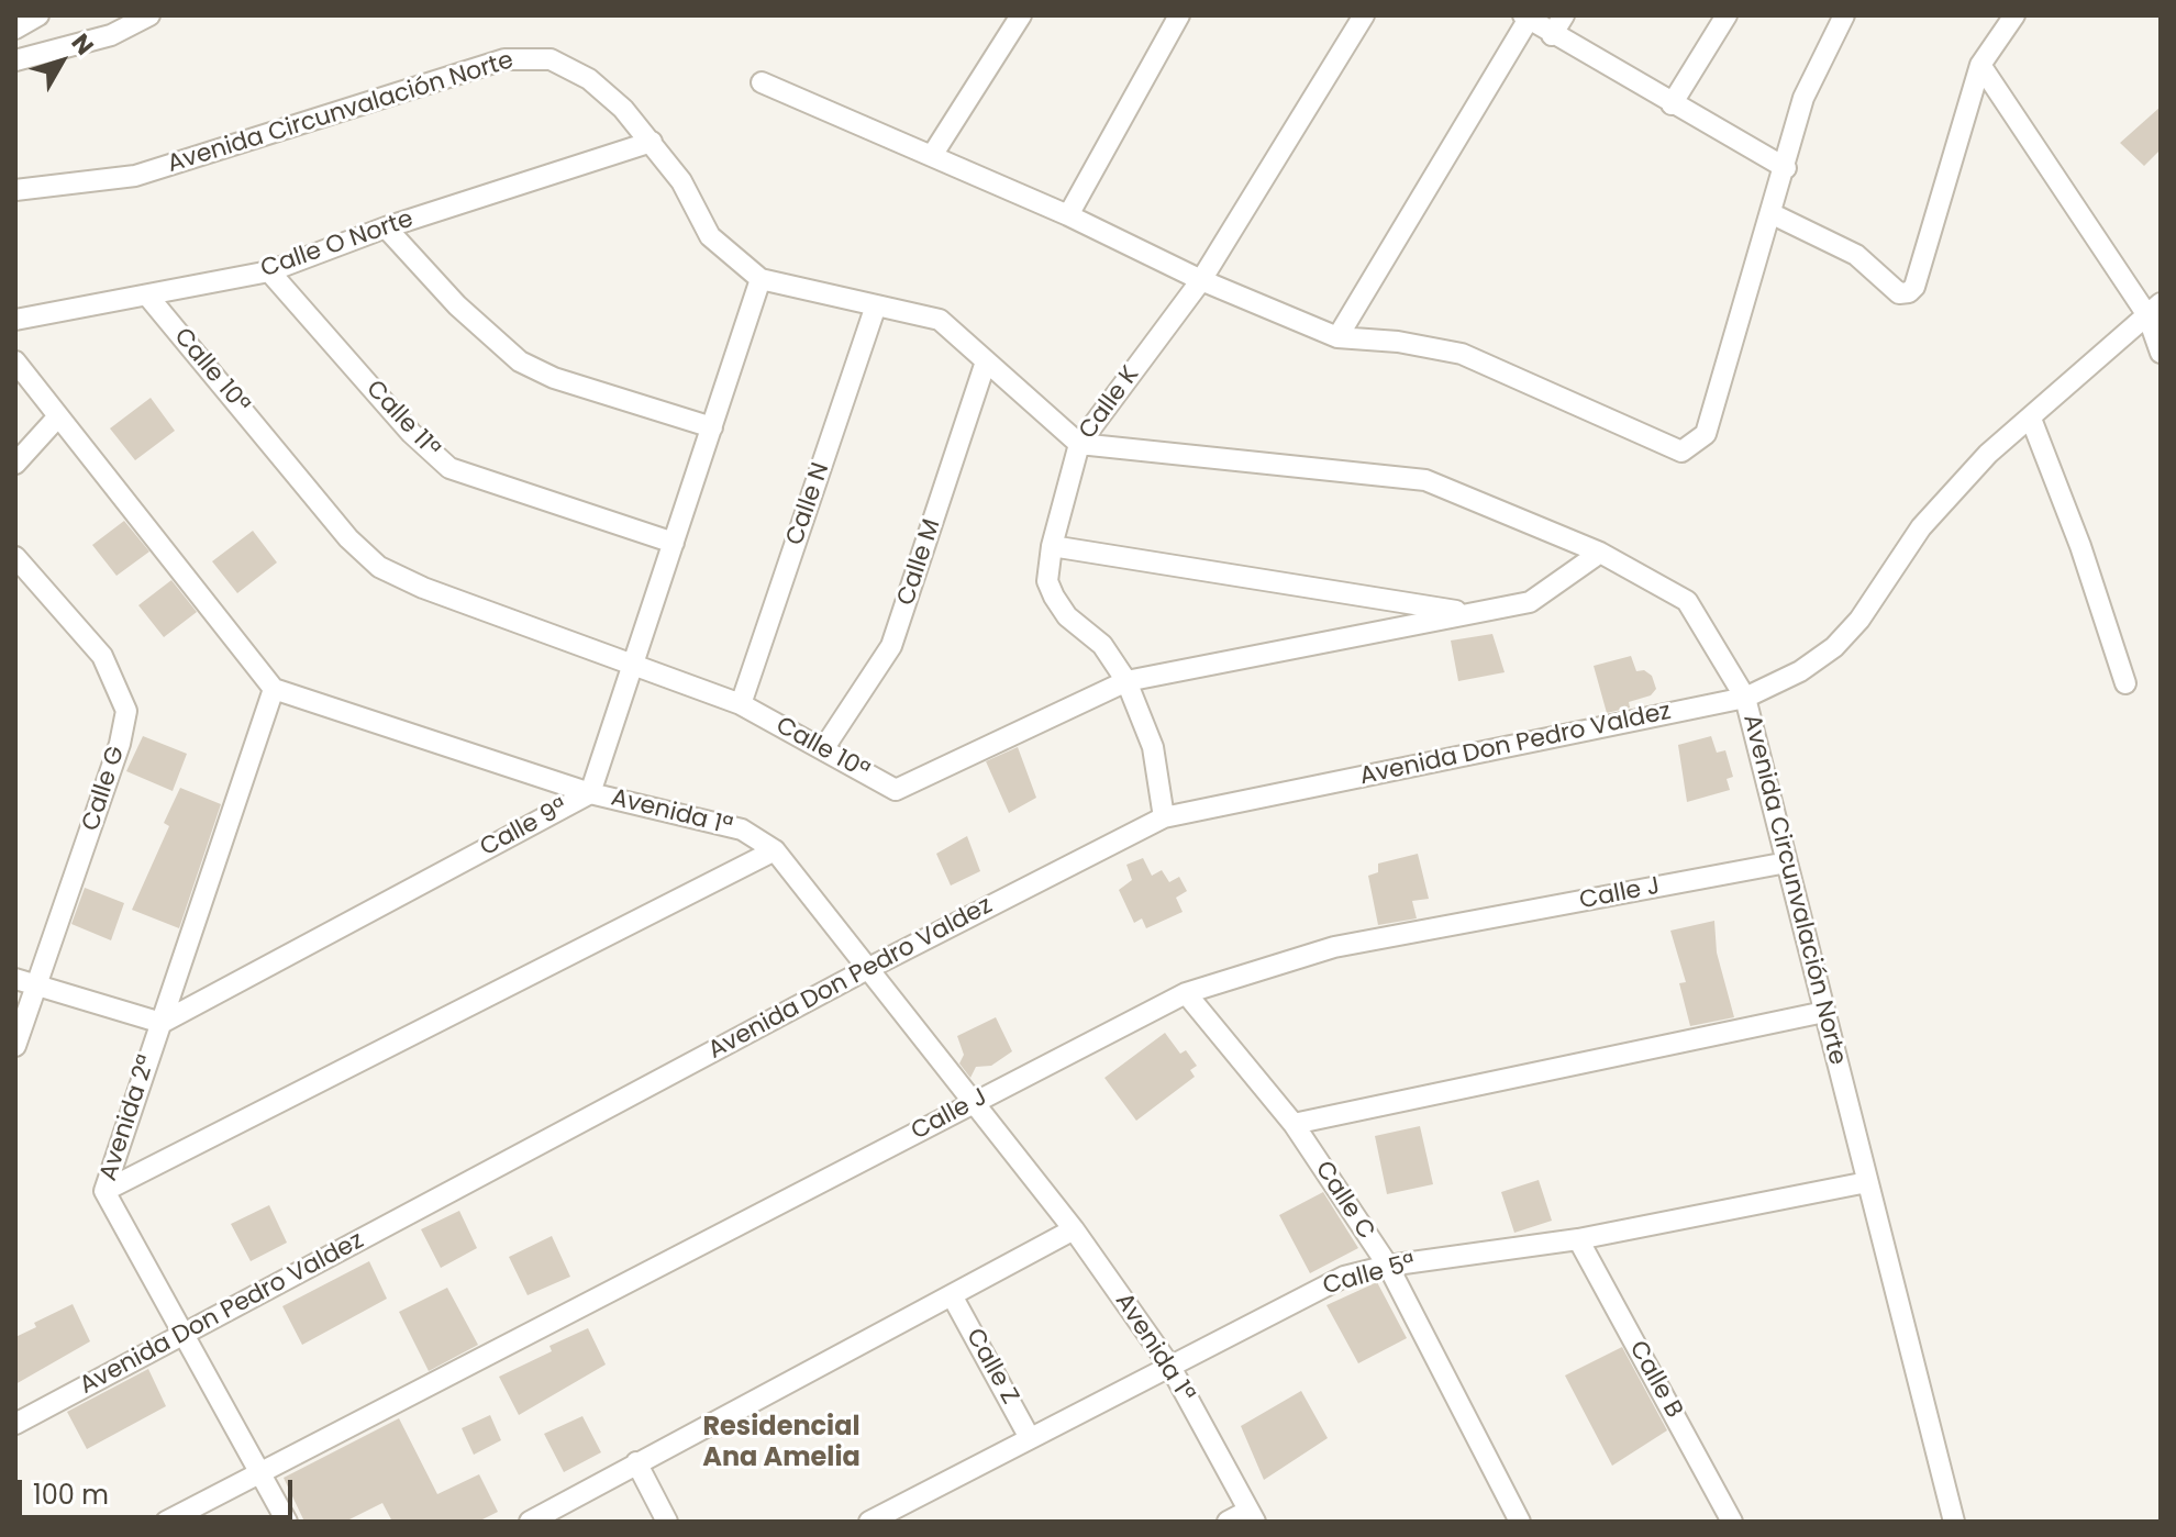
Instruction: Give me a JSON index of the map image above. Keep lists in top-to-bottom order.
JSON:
{
  "streets": {
    "street": [
      "Avenida Circunvalación Norte",
      "Calle O Norte",
      "Calle 10ª",
      "Calle K",
      "Calle 11ª",
      "Calle N",
      "Calle M",
      "Avenida Don Pedro Valdez",
      "Calle G",
      "Avenida 1ª",
      "Calle 9ª",
      "Calle J",
      "Avenida 2ª",
      "Calle C",
      "Calle 5ª",
      "Calle Z",
      "Calle B"
    ]
  },
  "crossings": [
    ["Avenida Circunvalación Norte", "Calle O Norte"],
    ["Avenida Circunvalación Norte", "Calle 10ª"],
    ["Avenida Circunvalación Norte", "Calle K"],
    ["Avenida Circunvalación Norte", "Calle N"],
    ["Avenida Circunvalación Norte", "Calle M"],
    ["Avenida Circunvalación Norte", "Avenida Don Pedro Valdez"],
    ["Avenida Circunvalación Norte", "Calle 9ª"],
    ["Avenida Circunvalación Norte", "Calle J"],
    ["Avenida Circunvalación Norte", "Calle 5ª"],
    ["Calle O Norte", "Calle 10ª"],
    ["Calle O Norte", "Calle 11ª"],
    ["Calle 10ª", "Calle K"],
    ["Calle 10ª", "Calle N"],
    ["Calle 10ª", "Calle M"],
    ["Calle 10ª", "Calle 9ª"],
    ["Calle K", "Avenida Don Pedro Valdez"],
    ["Calle 11ª", "Calle 9ª"],
    ["Avenida Don Pedro Valdez", "Avenida 1ª"],
    ["Avenida Don Pedro Valdez", "Avenida 2ª"],
    ["Avenida 1ª", "Calle 9ª"],
    ["Avenida 1ª", "Calle J"],
    ["Avenida 1ª", "Avenida 2ª"],
    ["Avenida 1ª", "Calle 5ª"],
    ["Calle 9ª", "Avenida 2ª"],
    ["Calle J", "Avenida 2ª"],
    ["Calle J", "Calle C"],
    ["Calle C", "Calle 5ª"],
    ["Calle 5ª", "Calle Z"],
    ["Calle 5ª", "Calle B"]
  ],
  "districts": ["Residencial Ana Amelia"],
  "scale_bar": "100 m",
  "north": "top right"
}
